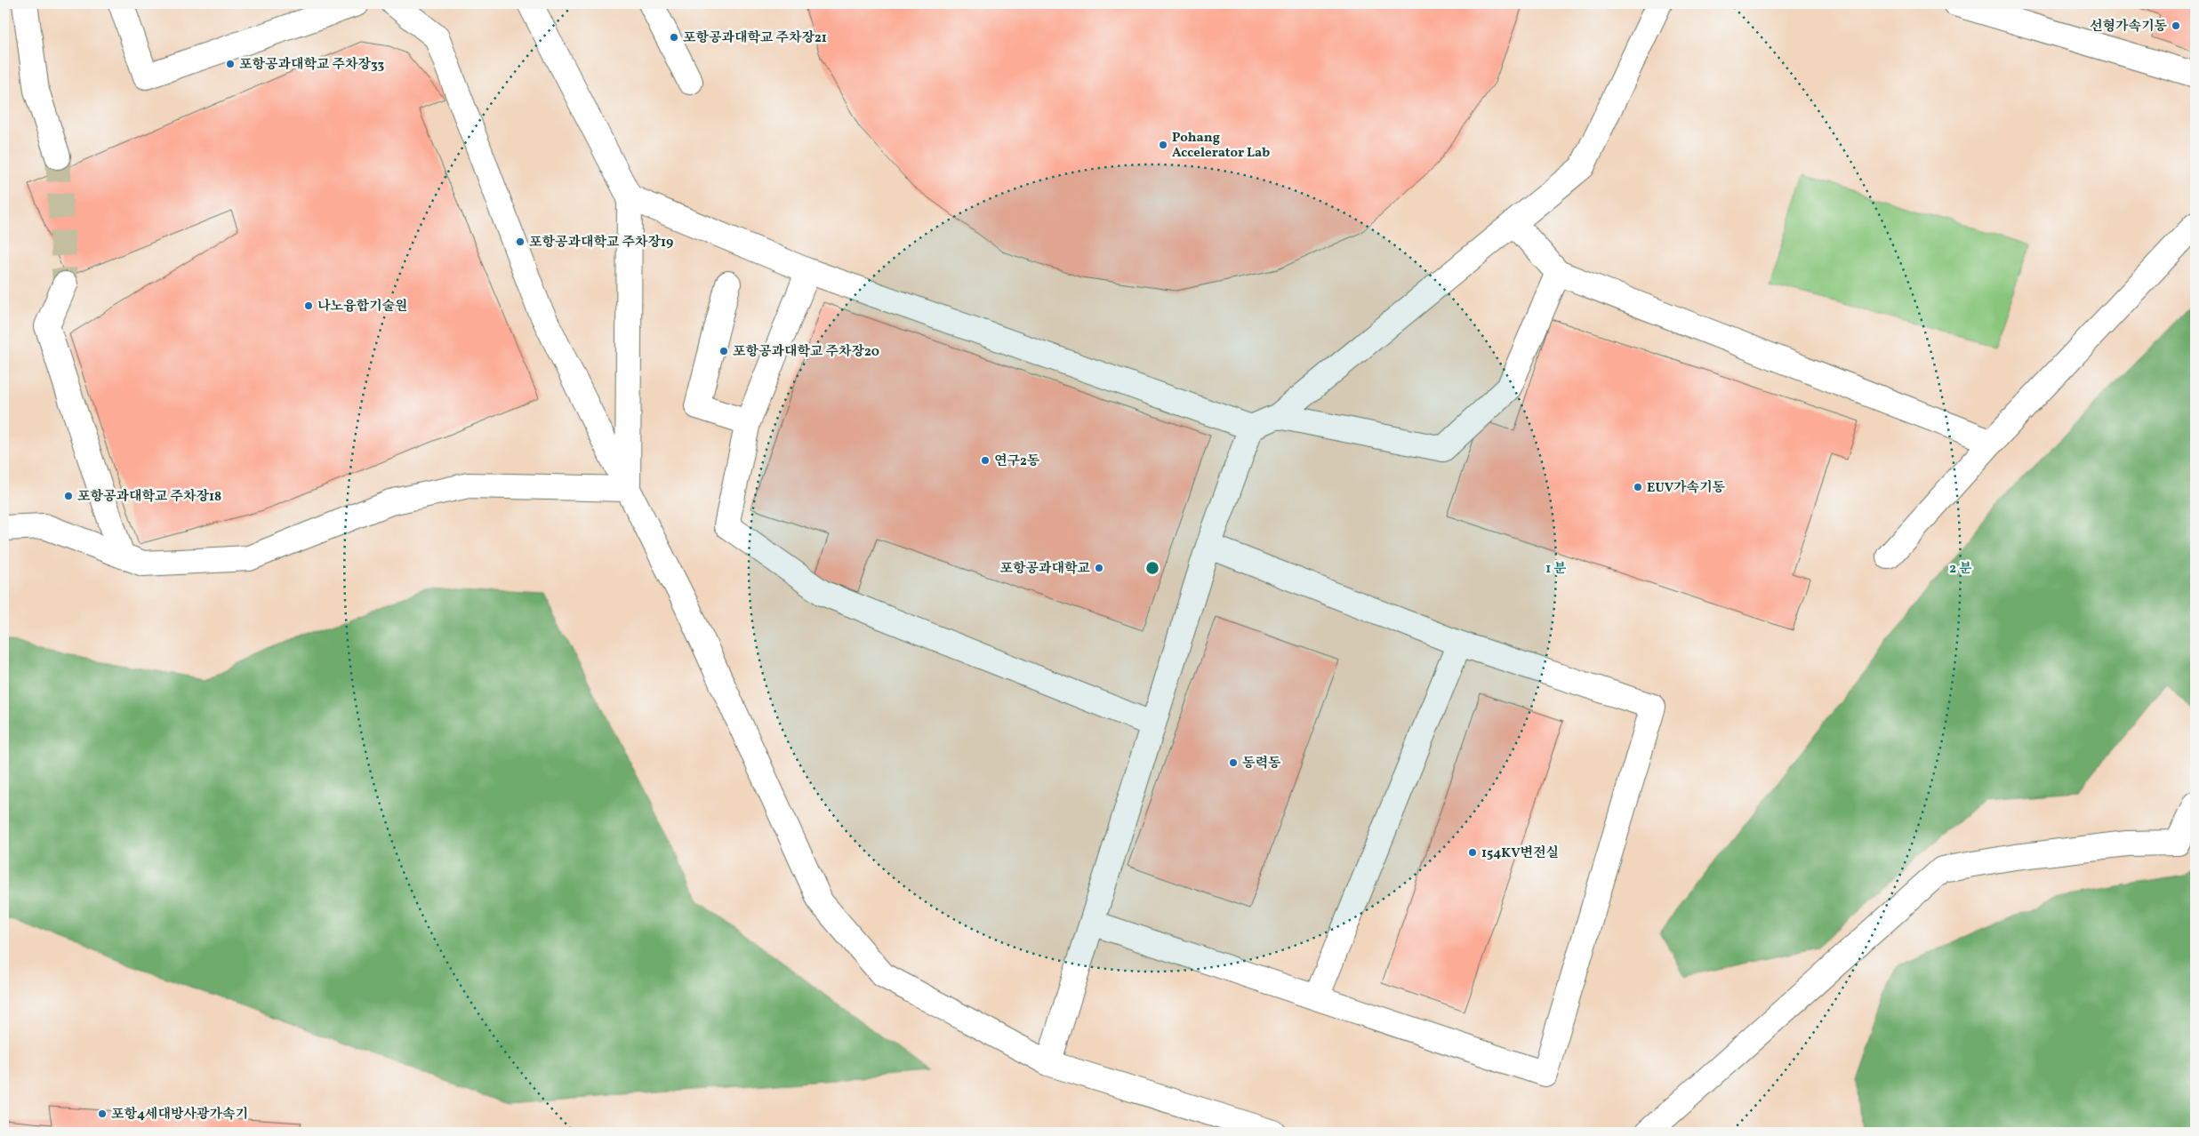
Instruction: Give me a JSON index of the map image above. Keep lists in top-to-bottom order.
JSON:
{
  "places": [
    "선형가속기동",
    "포항공과대학교 주차장21",
    "포항공과대학교 주차장33",
    "Pohang Accelerator Lab",
    "포항공과대학교 주차장19",
    "나노융합기술원",
    "포항공과대학교 주차장20",
    "연구2동",
    "EUV가속기동",
    "포항공과대학교 주차장18",
    "포항공과대학교",
    "동력동",
    "154KV변전실",
    "포항4세대방사광가속기"
  ],
  "rings": ["1 분", "2 분"]
}
